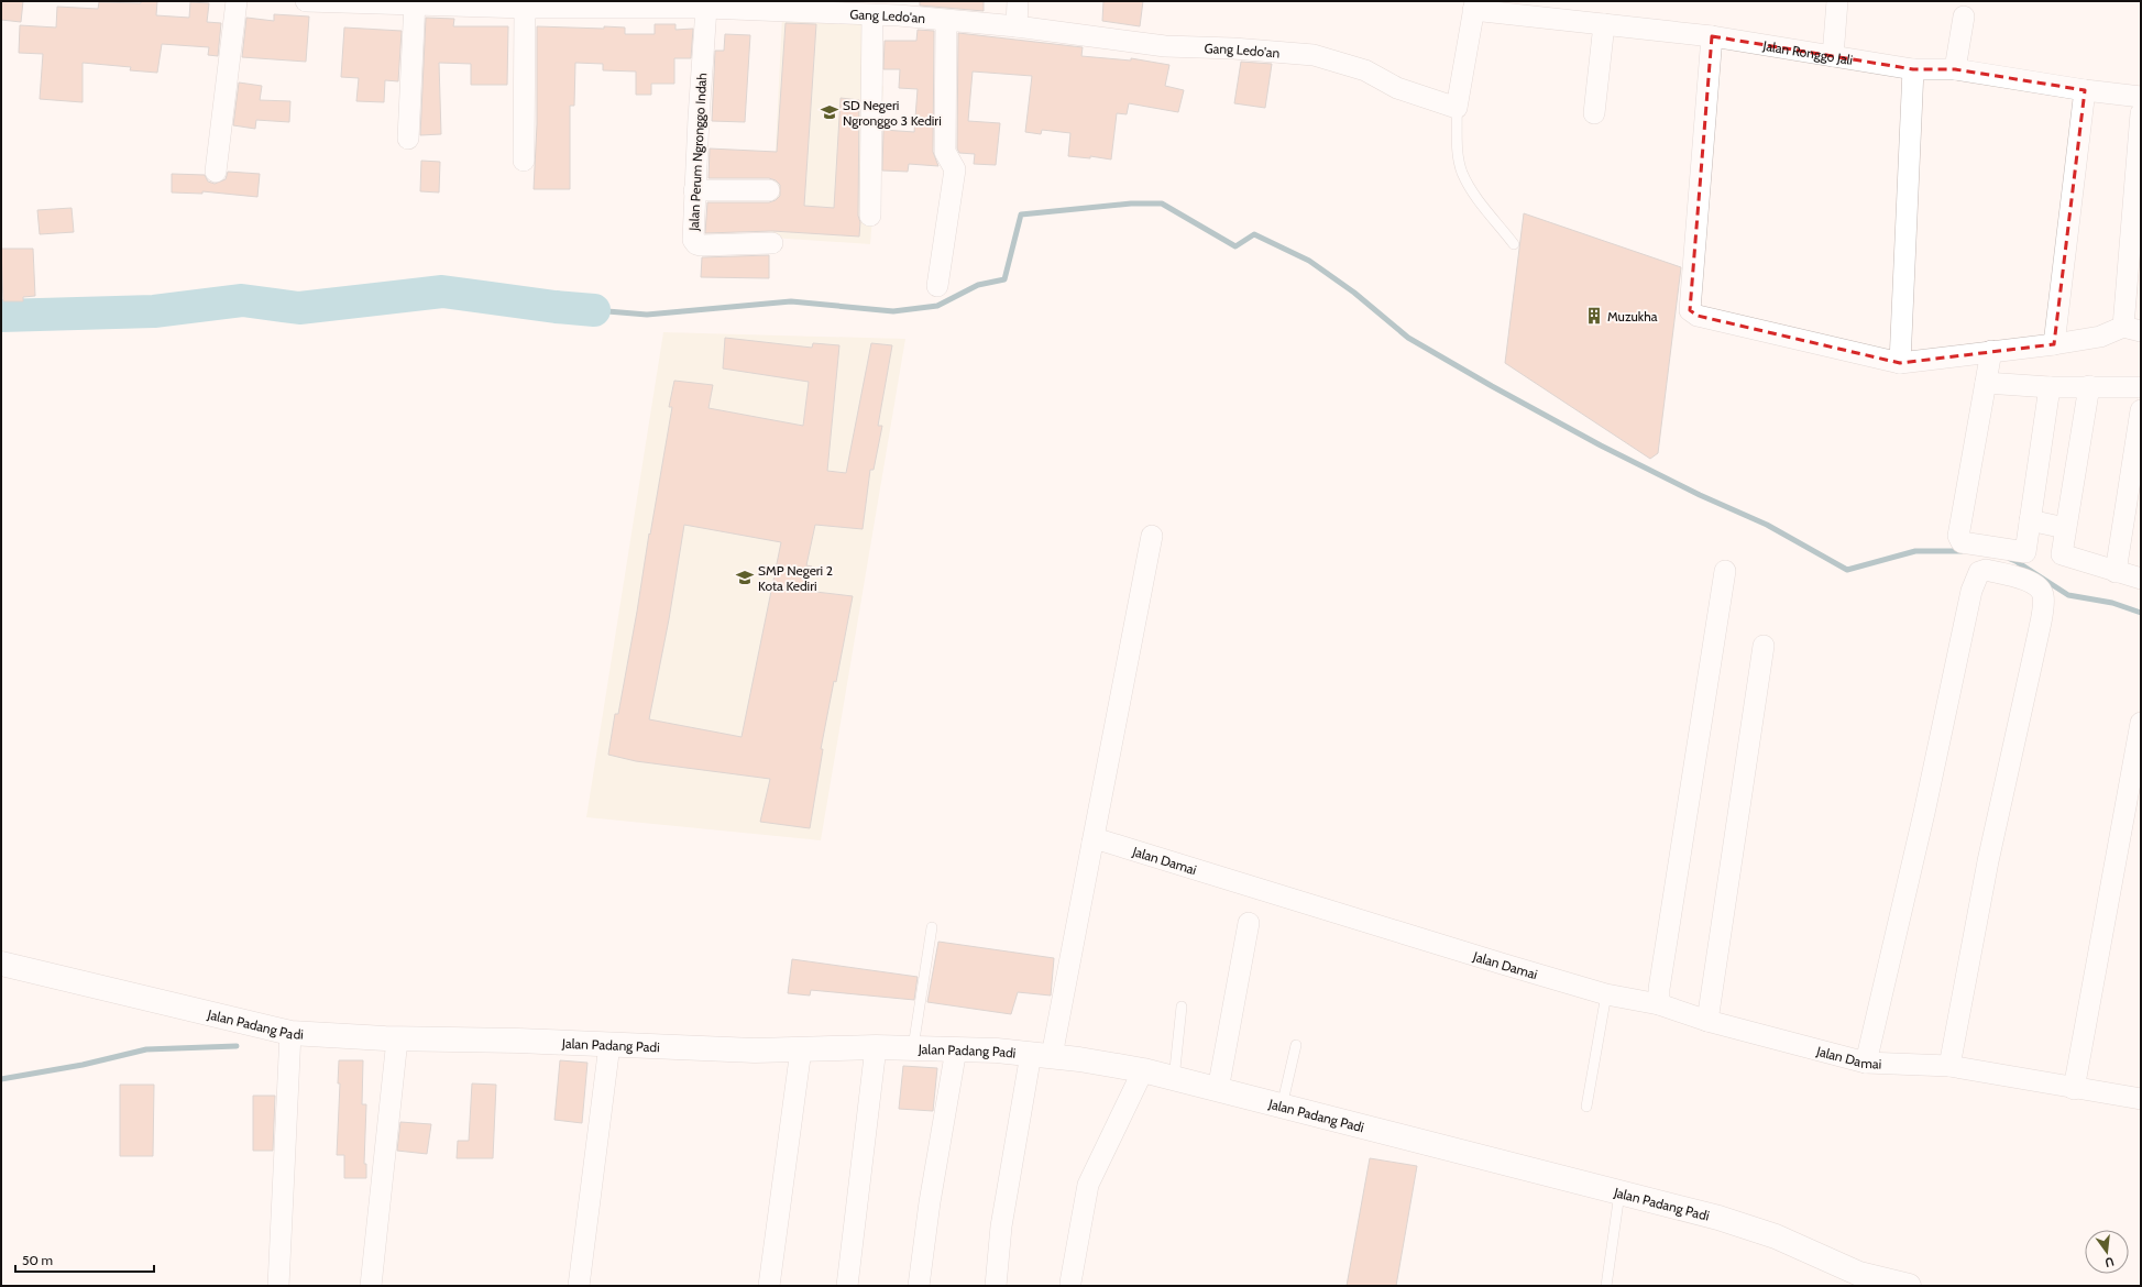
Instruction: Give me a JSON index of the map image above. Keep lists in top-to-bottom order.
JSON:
{
  "streets": {
    "main road": ["Jalan Padang Padi"],
    "street": [
      "Gang Ledo'an",
      "Jalan Ronggo Jali",
      "Jalan Perum Ngronggo Indah",
      "Jalan Damai"
    ]
  },
  "crossings": [
    ["Gang Ledo'an", "Jalan Perum Ngronggo Indah"]
  ],
  "places": {
    "school or university": ["SD Negeri Ngronggo 3 Kediri", "SMP Negeri 2 Kota Kediri"],
    "building": ["Muzukha"]
  },
  "scale_bar": "50 m",
  "north": "bottom"
}
